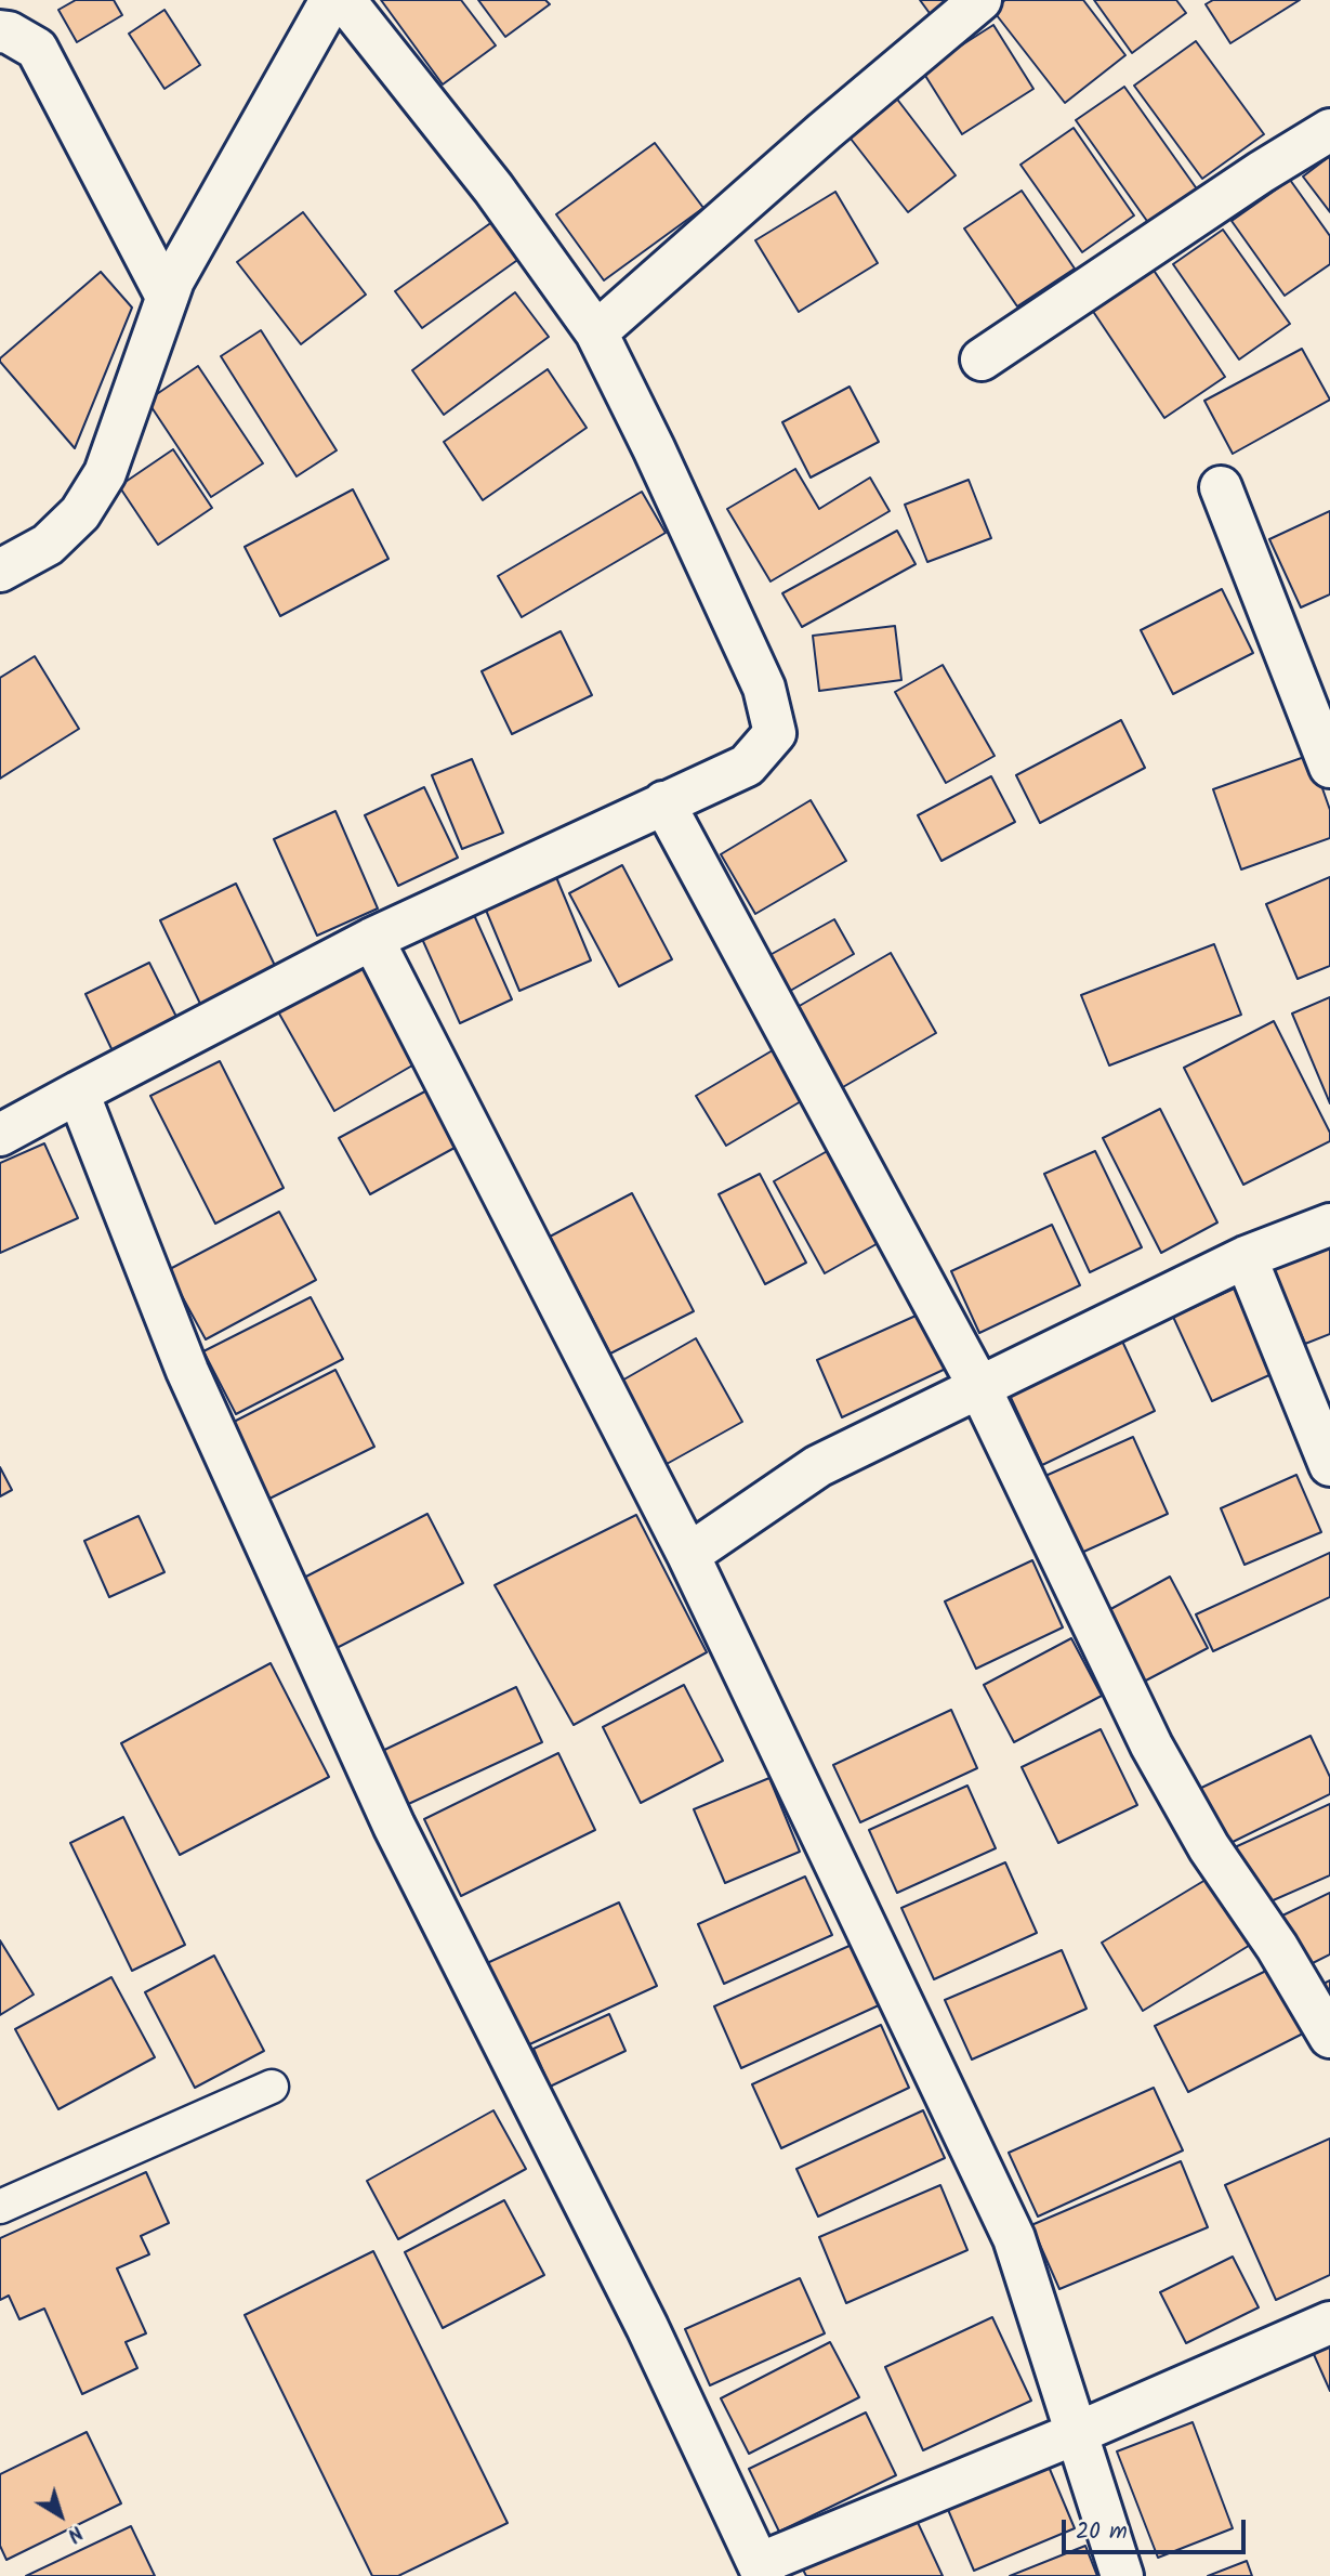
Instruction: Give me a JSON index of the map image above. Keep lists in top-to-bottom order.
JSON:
{
  "scale_bar": "20 m",
  "north": "bottom right"
}
